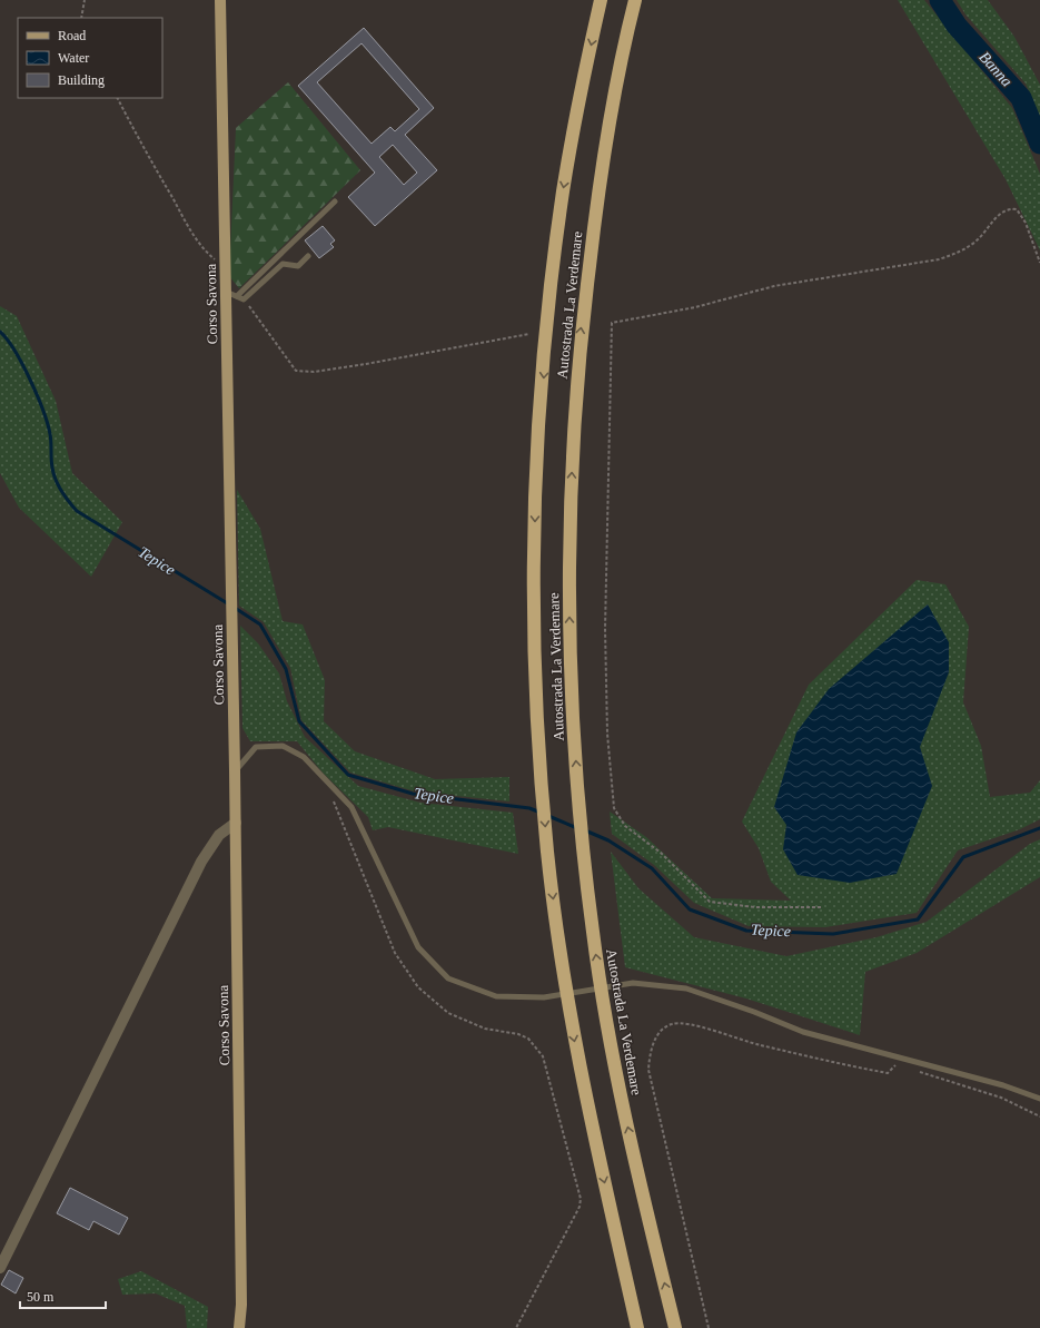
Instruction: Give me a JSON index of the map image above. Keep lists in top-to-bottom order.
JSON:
{
  "streets": {
    "highway": ["Autostrada La Verdemare"],
    "main road": ["Corso Savona"]
  },
  "water": ["Banna", "Tepice"],
  "legend": ["Road", "Water", "Building"],
  "scale_bar": "50 m"
}
